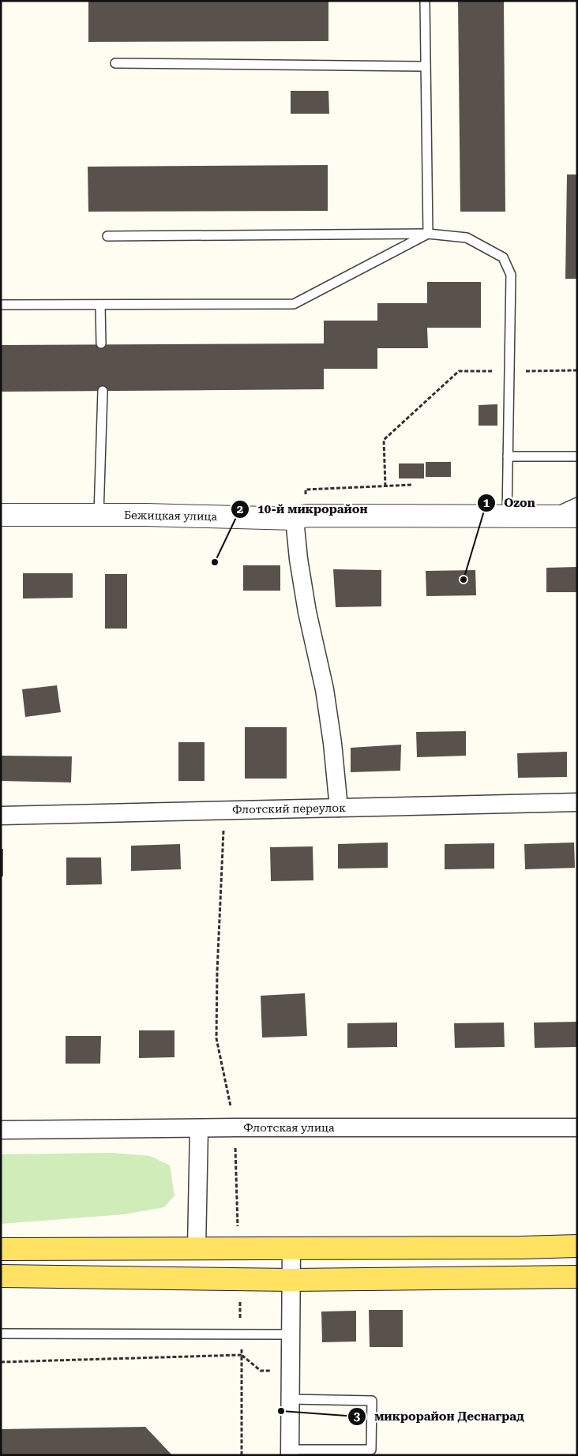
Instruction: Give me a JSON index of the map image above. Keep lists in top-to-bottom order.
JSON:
{
  "streets": {
    "street": ["Бежицкая улица", "Флотский переулок", "Флотская улица"]
  },
  "places": ["10-й микрорайон", "Ozon", "микрорайон Деснаград"]
}
